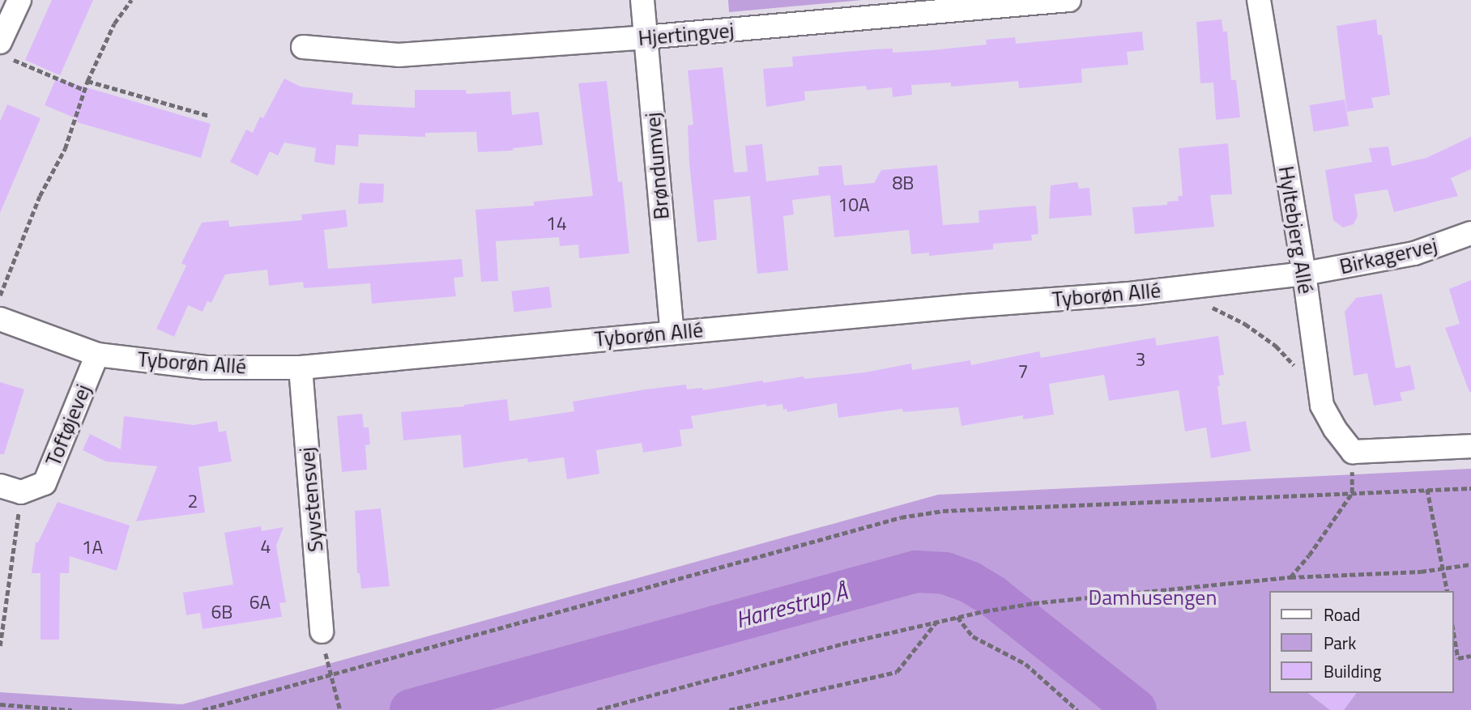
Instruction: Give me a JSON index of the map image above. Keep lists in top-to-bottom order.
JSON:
{
  "streets": {
    "street": [
      "Hjertingvej",
      "Brøndumvej",
      "Hyltebjerg Allé",
      "Birkagervej",
      "Tyborøn Allé",
      "Toftøjevej",
      "Syvstensvej"
    ]
  },
  "crossings": [
    ["Hjertingvej", "Brøndumvej"],
    ["Brøndumvej", "Tyborøn Allé"],
    ["Hyltebjerg Allé", "Birkagervej"],
    ["Hyltebjerg Allé", "Tyborøn Allé"],
    ["Birkagervej", "Tyborøn Allé"],
    ["Tyborøn Allé", "Toftøjevej"],
    ["Tyborøn Allé", "Syvstensvej"]
  ],
  "water": ["Harrestrup Å"],
  "parks": ["Damhusengen"],
  "house_numbers": [
    "8B",
    "10A",
    "14",
    "3",
    "7",
    "2",
    "4",
    "1A",
    "6A",
    "6B"
  ],
  "legend": ["Road", "Park", "Building"]
}
